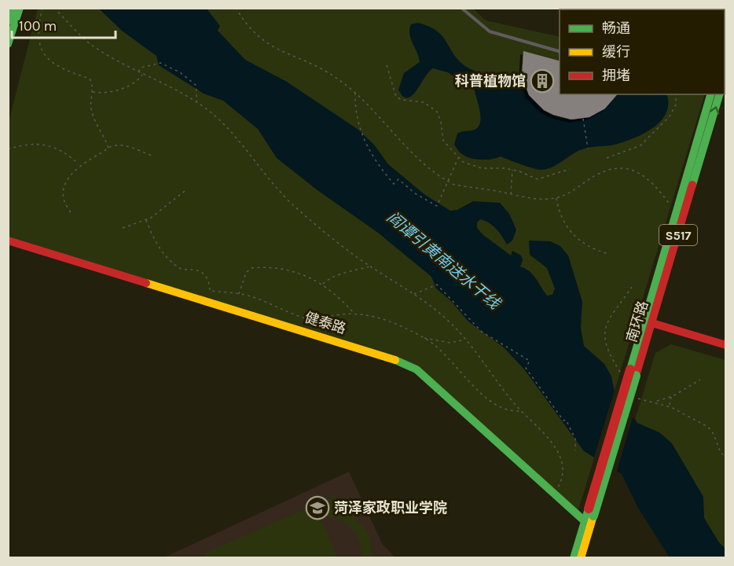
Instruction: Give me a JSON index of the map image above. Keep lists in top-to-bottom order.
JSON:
{
  "streets": {
    "main road": ["S517", "南环路", "健泰路"]
  },
  "crossings": [
    ["南环路", "健泰路"]
  ],
  "water": ["阎谭引黄南送水干线"],
  "places": {
    "building": ["科普植物馆"],
    "school or university": ["菏泽家政职业学院"]
  },
  "legend": ["畅通", "缓行", "拥堵"],
  "scale_bar": "100 m"
}
